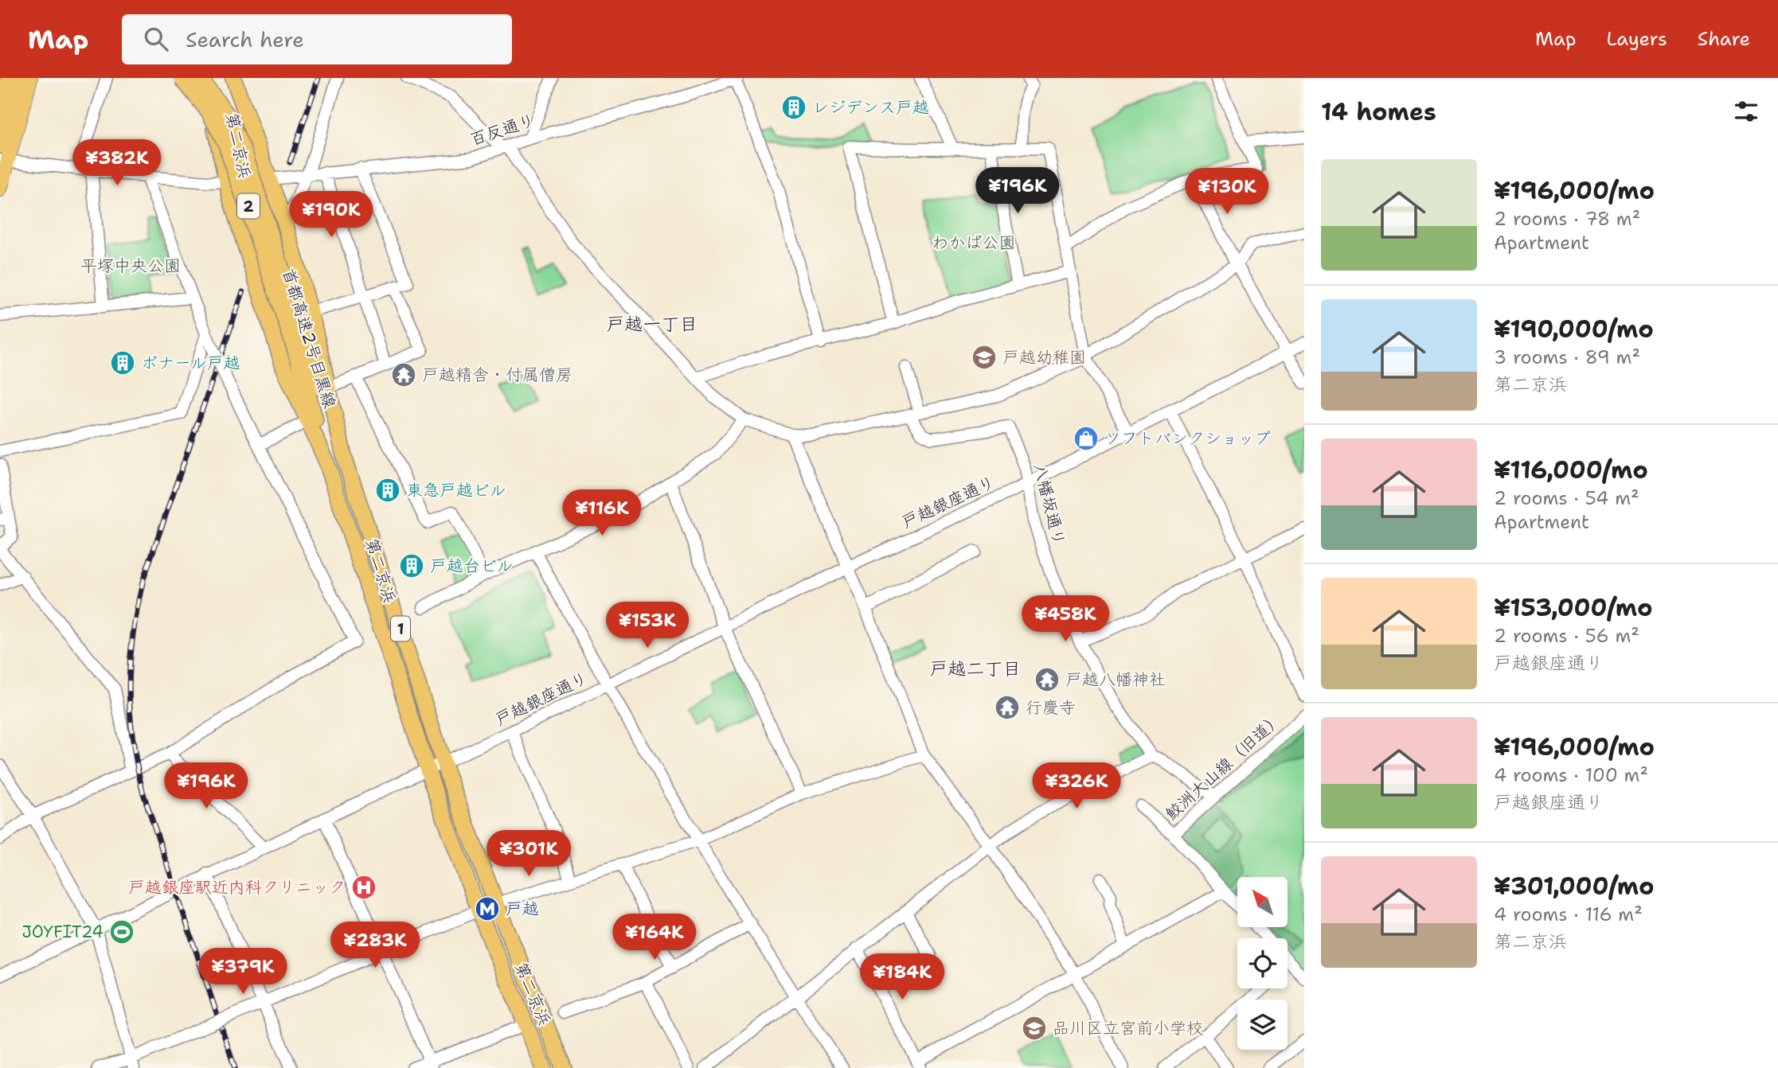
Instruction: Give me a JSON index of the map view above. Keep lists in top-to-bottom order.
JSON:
{
  "streets": {
    "highway": [
      "第二京浜",
      "2",
      "首都高速2号目黒線",
      "1"
    ],
    "street": [
      "百反通り",
      "戸越銀座通り",
      "八幡坂通り",
      "鮫洲大山線（旧道）"
    ]
  },
  "crossings": [
    ["百反通り", "第二京浜"],
    ["第二京浜", "首都高速2号目黒線"],
    ["第二京浜", "戸越銀座通り"],
    ["戸越銀座通り", "八幡坂通り"],
    ["八幡坂通り", "鮫洲大山線（旧道）"]
  ],
  "districts": ["戸越一丁目", "戸越二丁目"],
  "parks": ["わかば公園", "平塚中央公園"],
  "places": {
    "building": [
      "レジデンス戸越",
      "ボナール戸越",
      "東急戸越ビル",
      "戸越台ビル"
    ],
    "school or university": ["戸越幼稚園", "品川区立宮前小学校"],
    "temple": ["戸越精舎・付属僧房", "戸越八幡神社", "行慶寺"],
    "shop": ["ソフトバンクショップ"],
    "hospital": ["戸越銀座駅近内科クリニック"],
    "metro station": ["戸越"],
    "sports": ["JOYFIT24"]
  },
  "north": "top left",
  "page": {
    "header": "Map",
    "search": "Search here",
    "nav": ["Map", "Layers", "Share"],
    "heading": "14 homes",
    "price": [
      "¥382K",
      "¥196K",
      "¥130K",
      "¥190K",
      "¥116K",
      "¥458K",
      "¥153K",
      "¥196K",
      "¥326K",
      "¥301K",
      "¥164K",
      "¥283K",
      "¥379K",
      "¥184K"
    ],
    "list": [
      {
        "name": "¥196,000/mo",
        "note": "2 rooms · 78 m² · Apartment"
      },
      {
        "name": "¥190,000/mo",
        "note": "3 rooms · 89 m² · 第二京浜"
      },
      {
        "name": "¥116,000/mo",
        "note": "2 rooms · 54 m² · Apartment"
      },
      {
        "name": "¥153,000/mo",
        "note": "2 rooms · 56 m² · 戸越銀座通り"
      },
      {
        "name": "¥196,000/mo",
        "note": "4 rooms · 100 m² · 戸越銀座通り"
      },
      {
        "name": "¥301,000/mo",
        "note": "4 rooms · 116 m² · 第二京浜"
      }
    ]
  }
}
